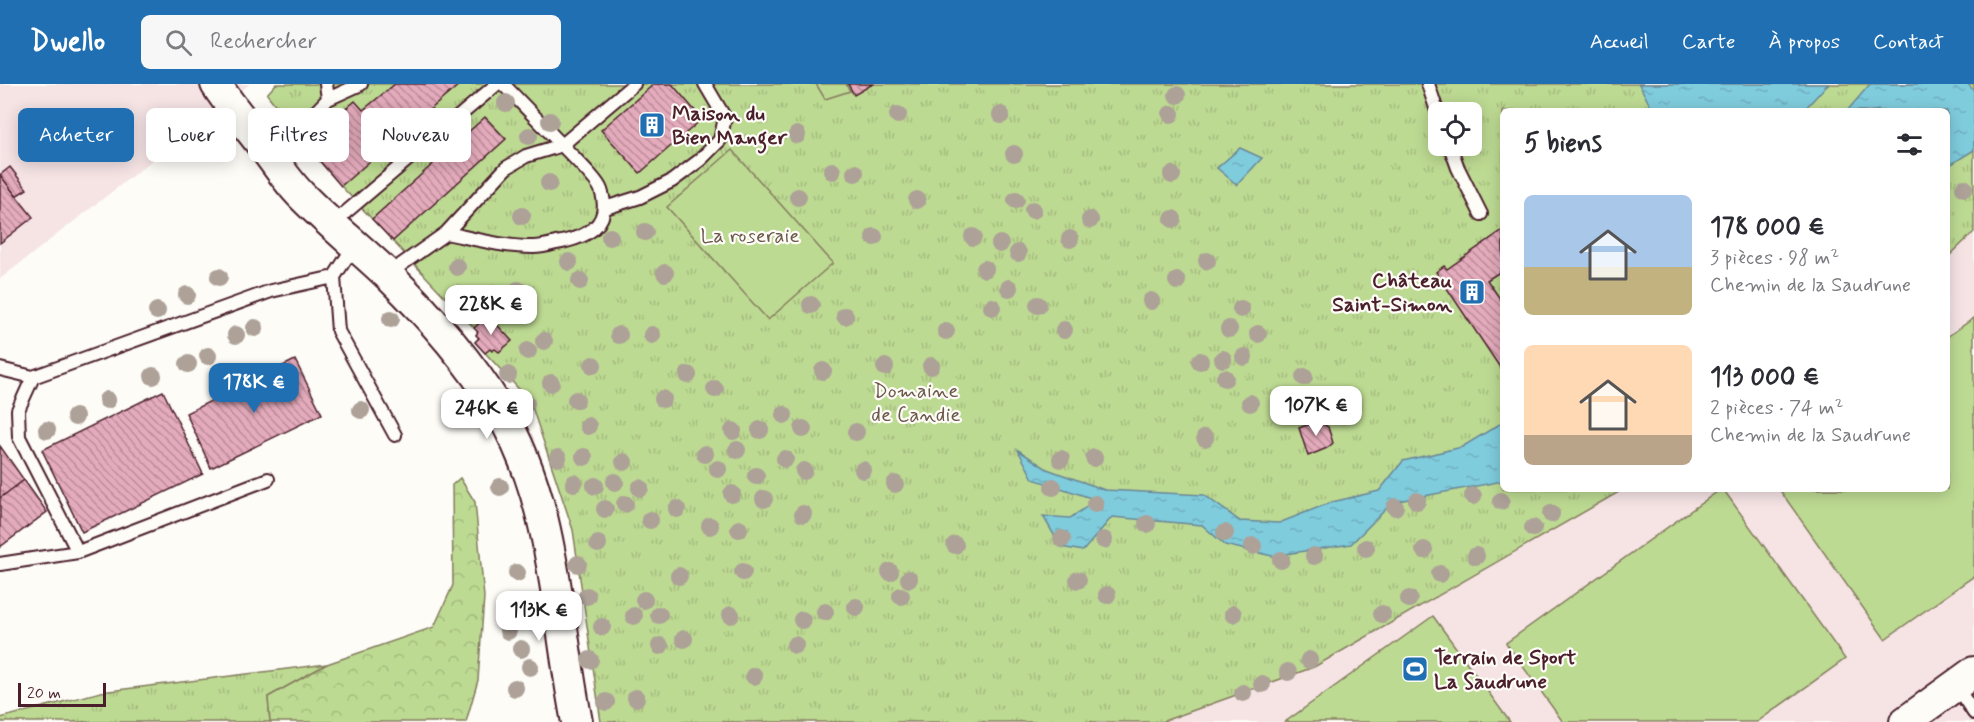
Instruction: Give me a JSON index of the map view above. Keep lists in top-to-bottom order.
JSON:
{
  "parks": ["La roseraie", "Domaine de Candie"],
  "places": {
    "building": ["Maison du Bien Manger", "Château Saint-Simon"],
    "sports": ["Terrain de Sport La Saudrune"]
  },
  "scale_bar": "20 m",
  "page": {
    "header": "Dwello",
    "search": "Rechercher",
    "nav": [
      "Accueil",
      "Carte",
      "À propos",
      "Contact"
    ],
    "chip": [
      "Acheter",
      "Louer",
      "Filtres",
      "Nouveau"
    ],
    "heading": "5 biens",
    "list": [
      {
        "name": "178 000 €",
        "note": "3 pièces · 98 m² · Chemin de la Saudrune"
      },
      {
        "name": "113 000 €",
        "note": "2 pièces · 74 m² · Chemin de la Saudrune"
      }
    ],
    "price": [
      "228K €",
      "178K €",
      "107K €",
      "246K €",
      "113K €"
    ],
    "scale": "20 m"
  }
}
